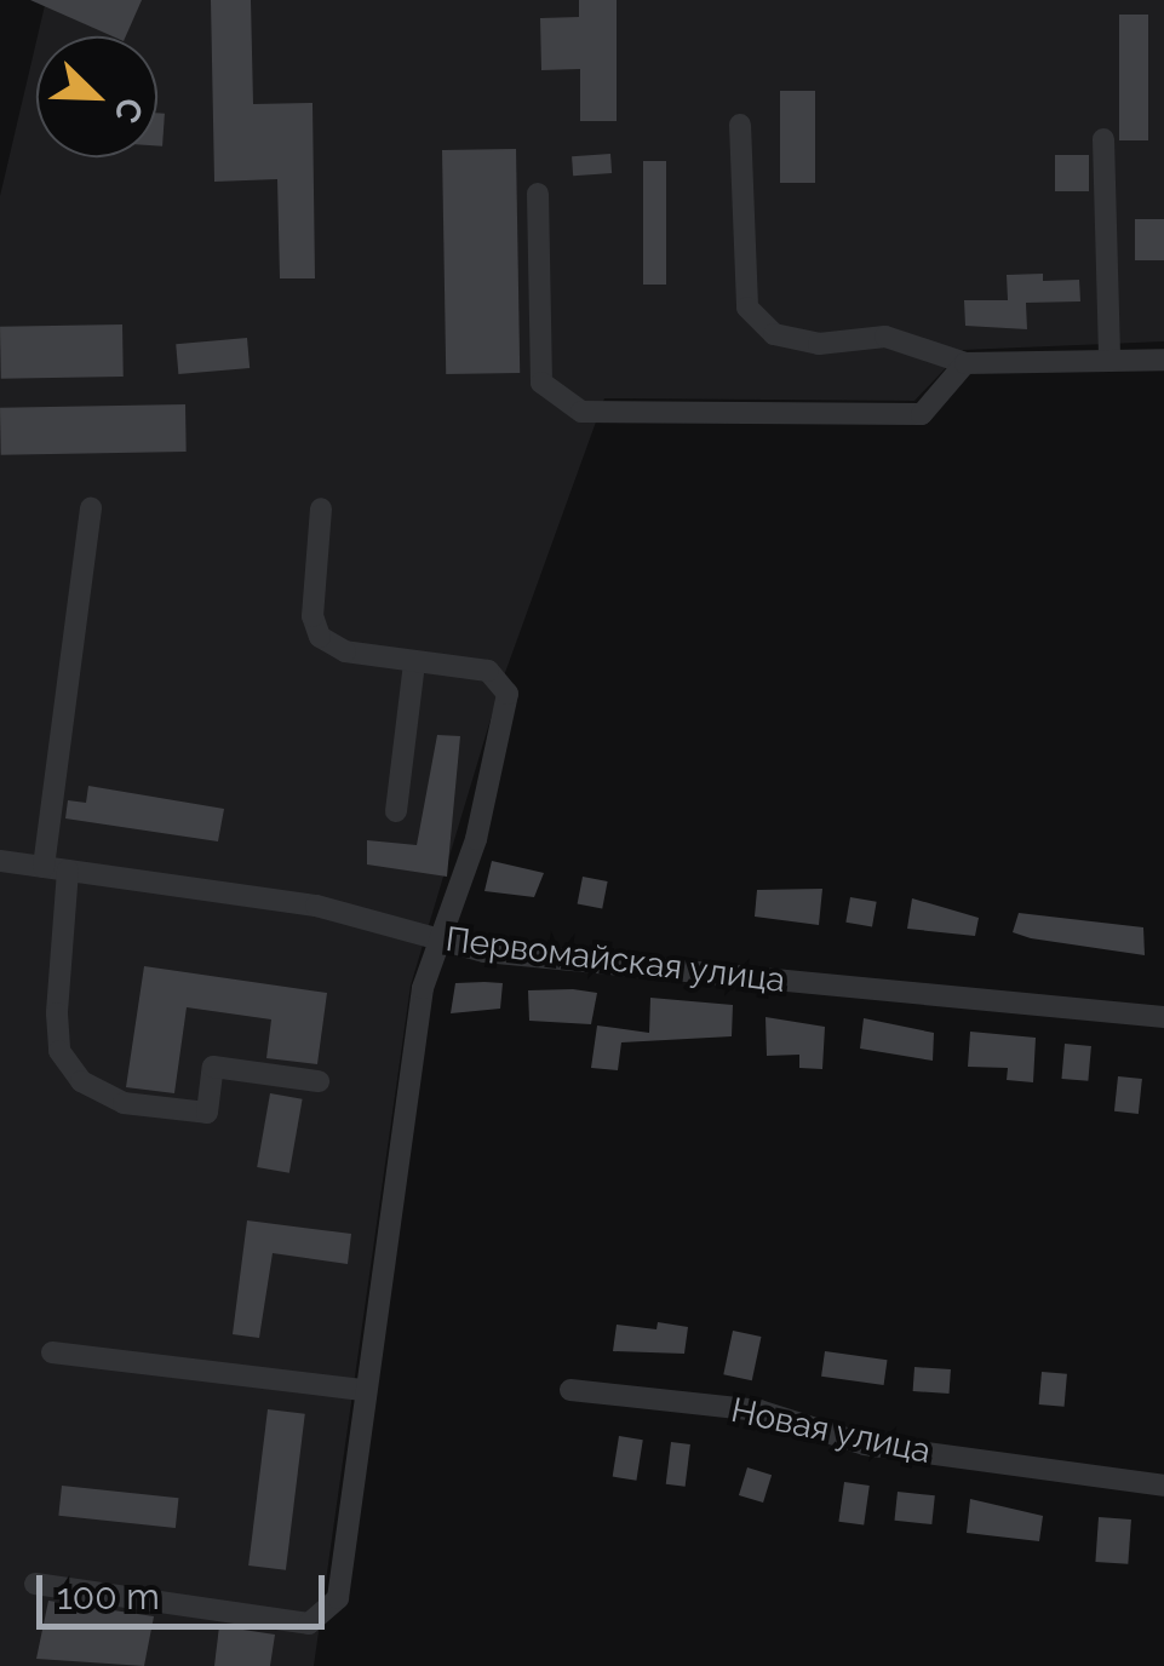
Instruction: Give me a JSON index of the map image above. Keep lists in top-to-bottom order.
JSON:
{
  "streets": {
    "street": ["Первомайская улица", "Новая улица"]
  },
  "scale_bar": "100 m",
  "north": "bottom right"
}
